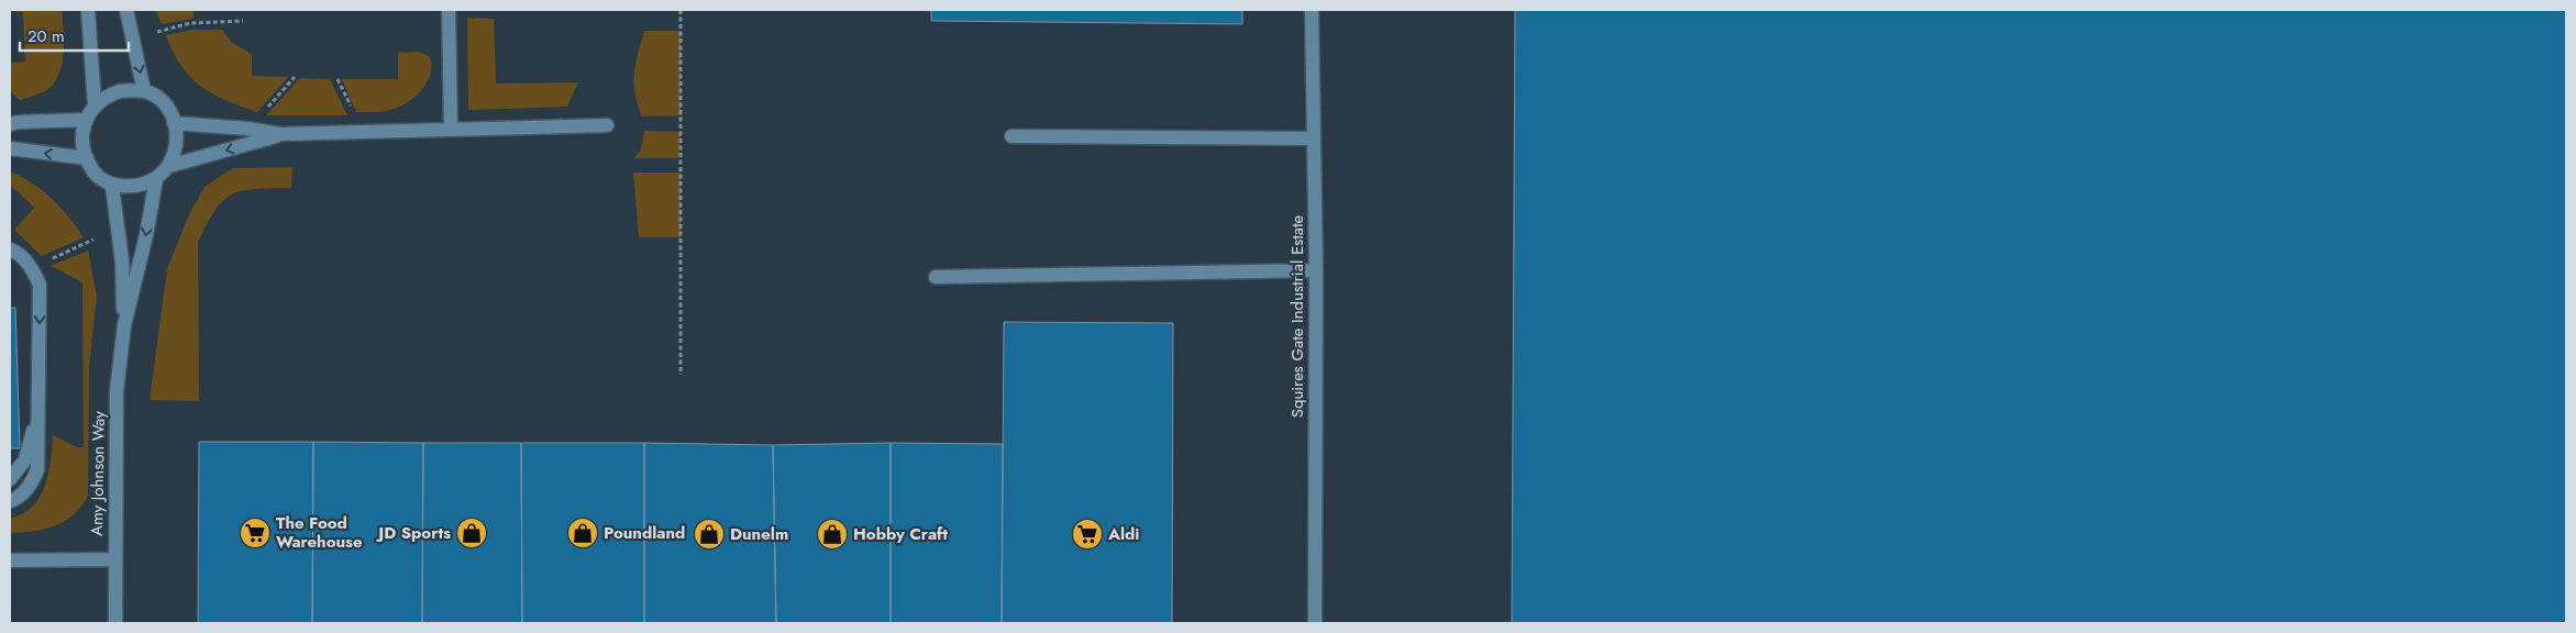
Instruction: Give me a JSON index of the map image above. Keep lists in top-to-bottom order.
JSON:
{
  "streets": {
    "street": ["Squires Gate Industrial Estate", "Amy Johnson Way"]
  },
  "places": {
    "supermarket": ["The Food Warehouse", "Aldi"],
    "shop": [
      "JD Sports",
      "Poundland",
      "Dunelm",
      "Hobby Craft"
    ]
  },
  "scale_bar": "20 m"
}
